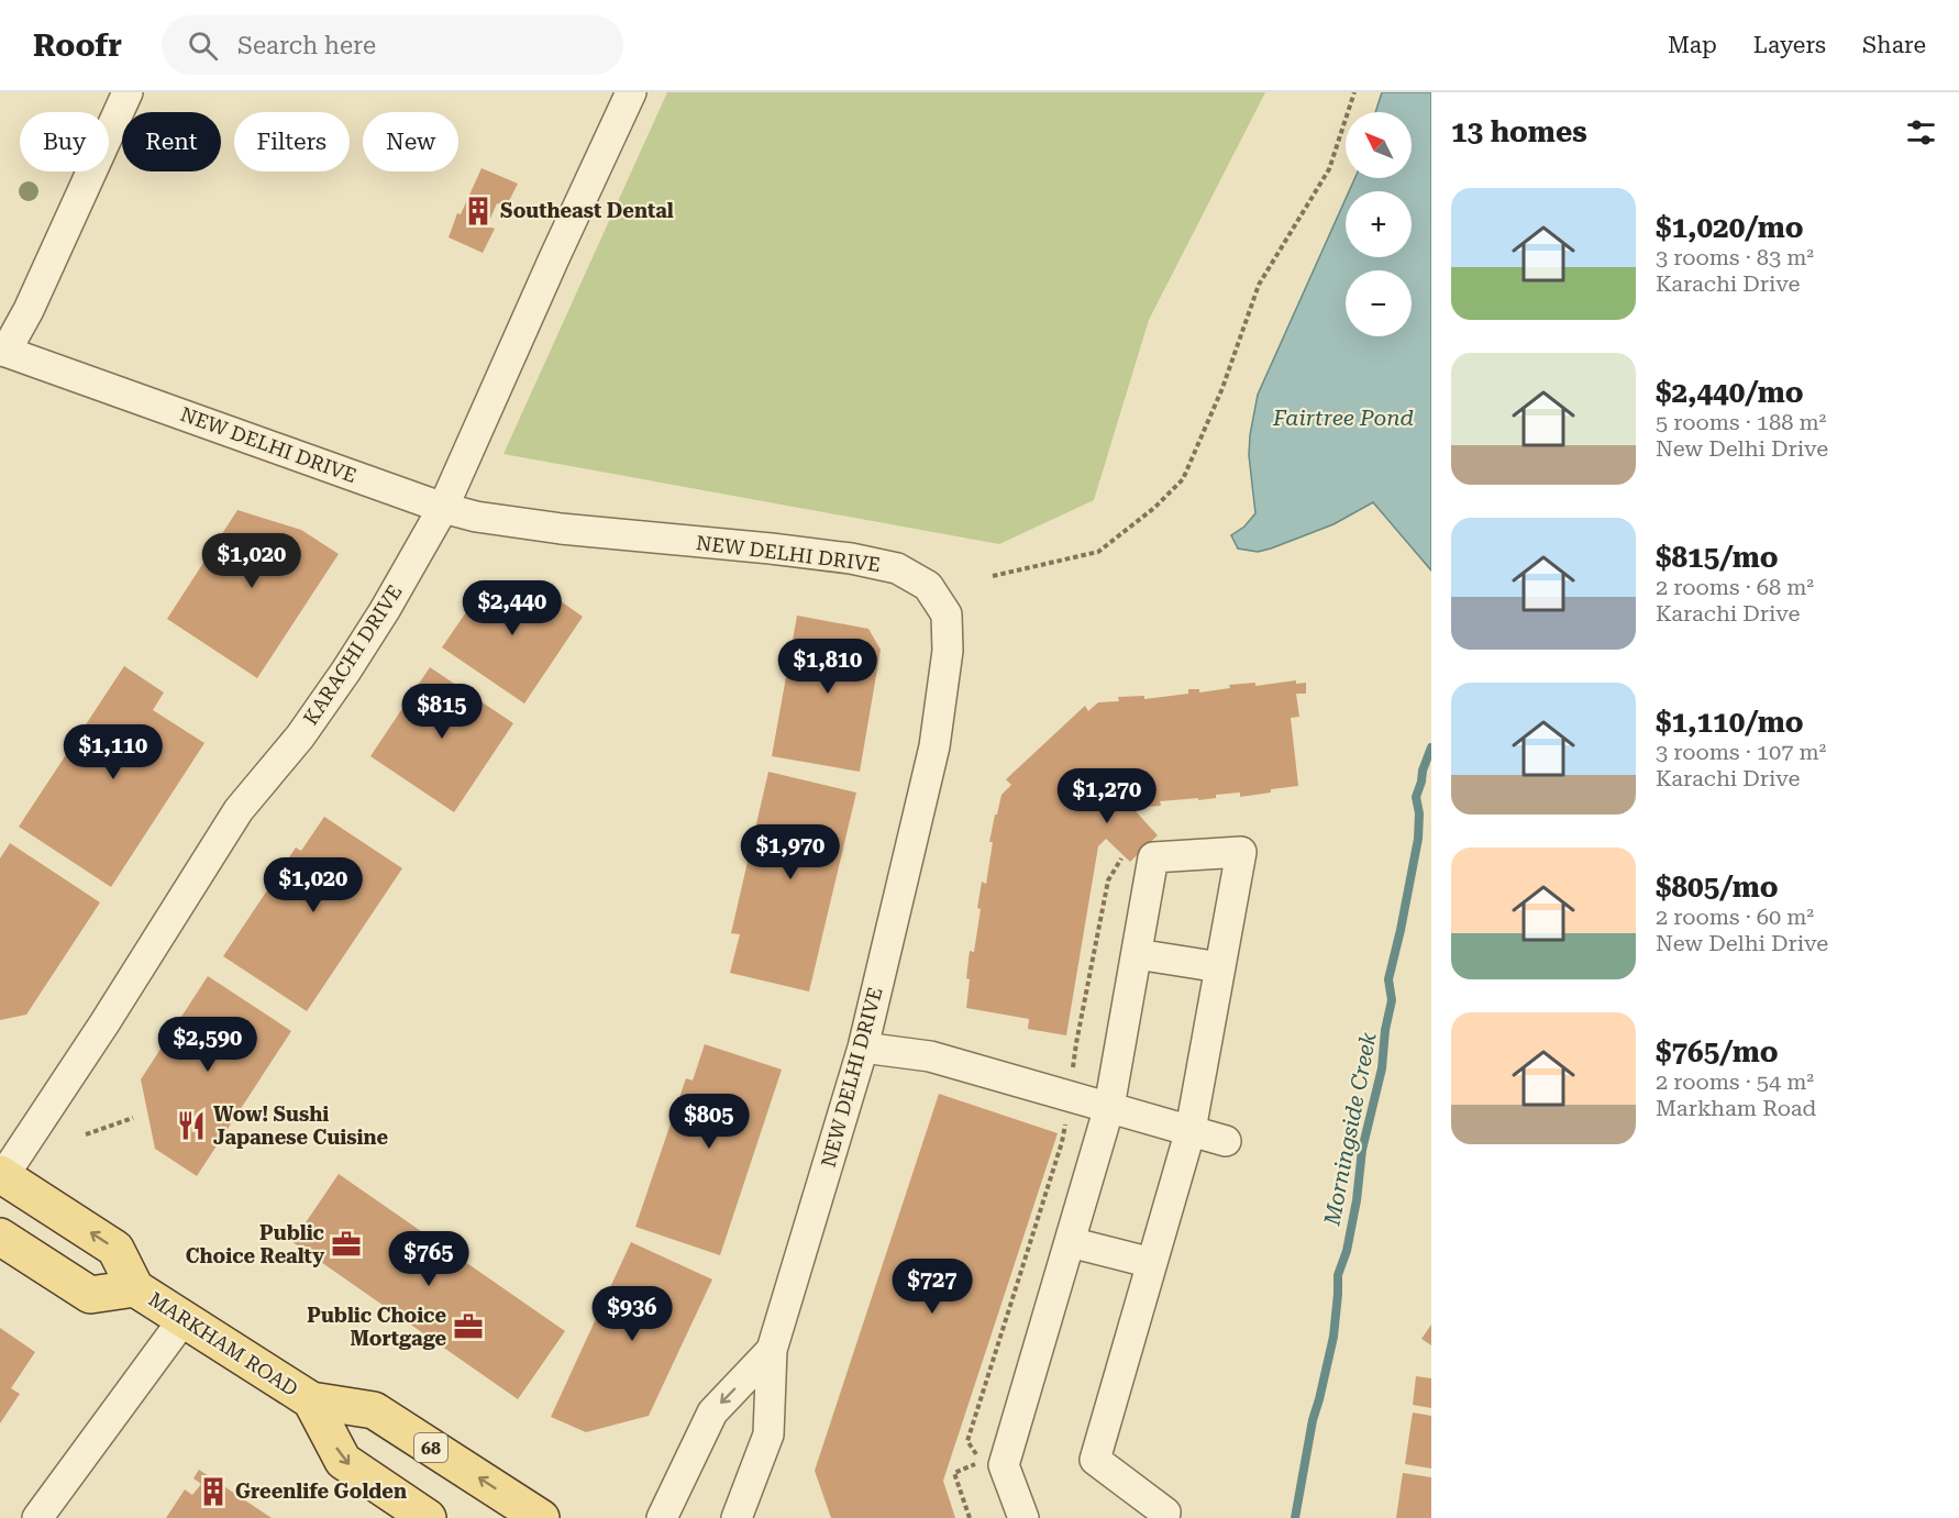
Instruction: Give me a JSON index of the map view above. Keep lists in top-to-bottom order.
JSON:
{
  "streets": {
    "main road": ["MARKHAM ROAD", "68"],
    "street": ["NEW DELHI DRIVE", "KARACHI DRIVE"]
  },
  "crossings": [
    ["NEW DELHI DRIVE", "KARACHI DRIVE"],
    ["KARACHI DRIVE", "MARKHAM ROAD"]
  ],
  "water": ["Fairtree Pond", "Morningside Creek"],
  "places": {
    "building": ["Southeast Dental", "Greenlife Golden"],
    "restaurant": ["Wow! Sushi Japanese Cuisine"],
    "office": ["Public Choice Realty", "Public Choice Mortgage"]
  },
  "north": "top left",
  "page": {
    "header": "Roofr",
    "search": "Search here",
    "nav": ["Map", "Layers", "Share"],
    "heading": "13 homes",
    "map_buttons": ["+", "−"],
    "chip": [
      "Buy",
      "Rent",
      "Filters",
      "New"
    ],
    "list": [
      {
        "name": "$1,020/mo",
        "note": "3 rooms · 83 m² · Karachi Drive"
      },
      {
        "name": "$2,440/mo",
        "note": "5 rooms · 188 m² · New Delhi Drive"
      },
      {
        "name": "$815/mo",
        "note": "2 rooms · 68 m² · Karachi Drive"
      },
      {
        "name": "$1,110/mo",
        "note": "3 rooms · 107 m² · Karachi Drive"
      },
      {
        "name": "$805/mo",
        "note": "2 rooms · 60 m² · New Delhi Drive"
      },
      {
        "name": "$765/mo",
        "note": "2 rooms · 54 m² · Markham Road"
      }
    ],
    "price": [
      "$1,020",
      "$2,440",
      "$1,810",
      "$815",
      "$1,110",
      "$1,270",
      "$1,970",
      "$1,020",
      "$2,590",
      "$805",
      "$765",
      "$727",
      "$936"
    ]
  }
}
